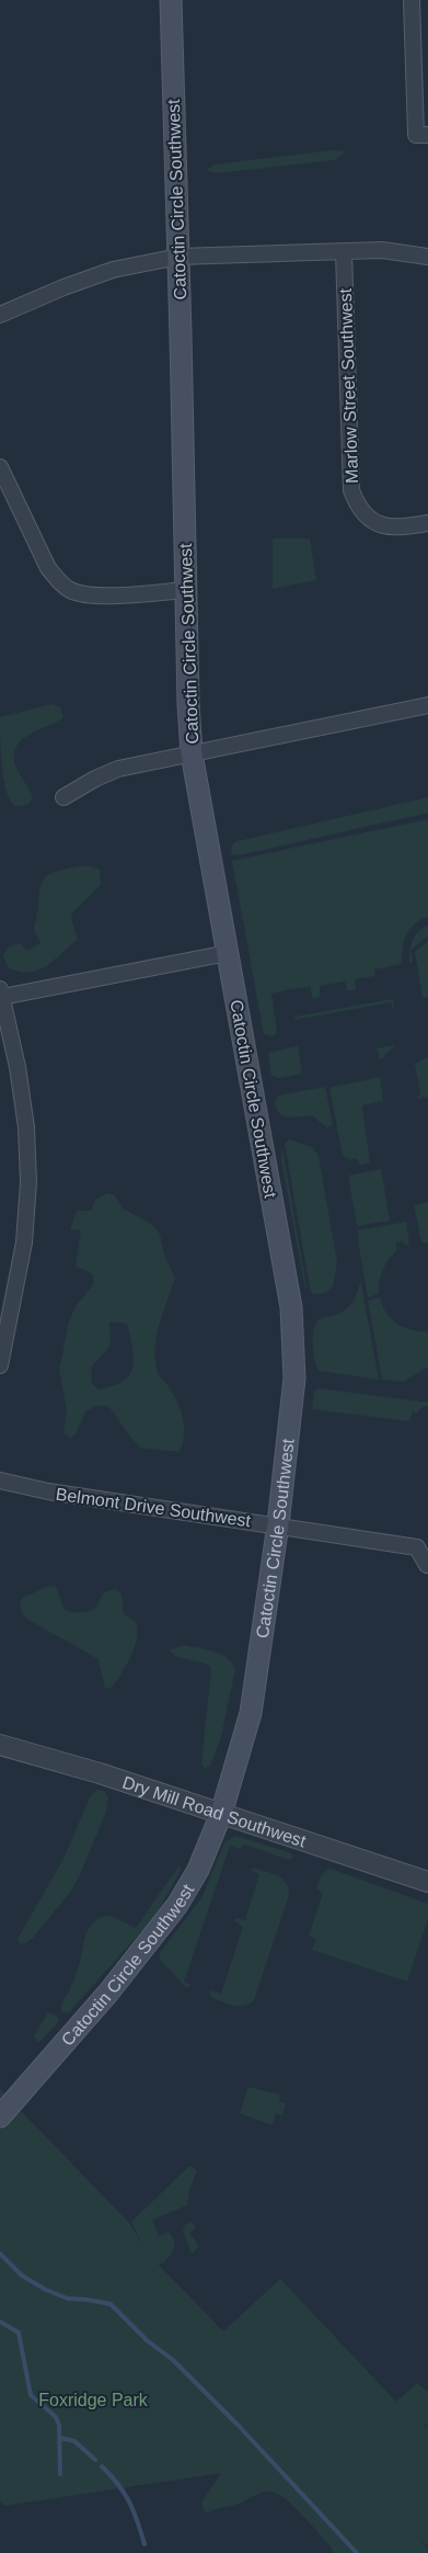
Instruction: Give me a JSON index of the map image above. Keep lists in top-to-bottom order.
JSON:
{
  "streets": {
    "main road": ["Catoctin Circle Southwest"],
    "street": ["Marlow Street Southwest", "Belmont Drive Southwest", "Dry Mill Road Southwest"]
  },
  "crossings": [
    ["Catoctin Circle Southwest", "Belmont Drive Southwest"],
    ["Catoctin Circle Southwest", "Dry Mill Road Southwest"]
  ],
  "parks": ["Foxridge Park"]
}
